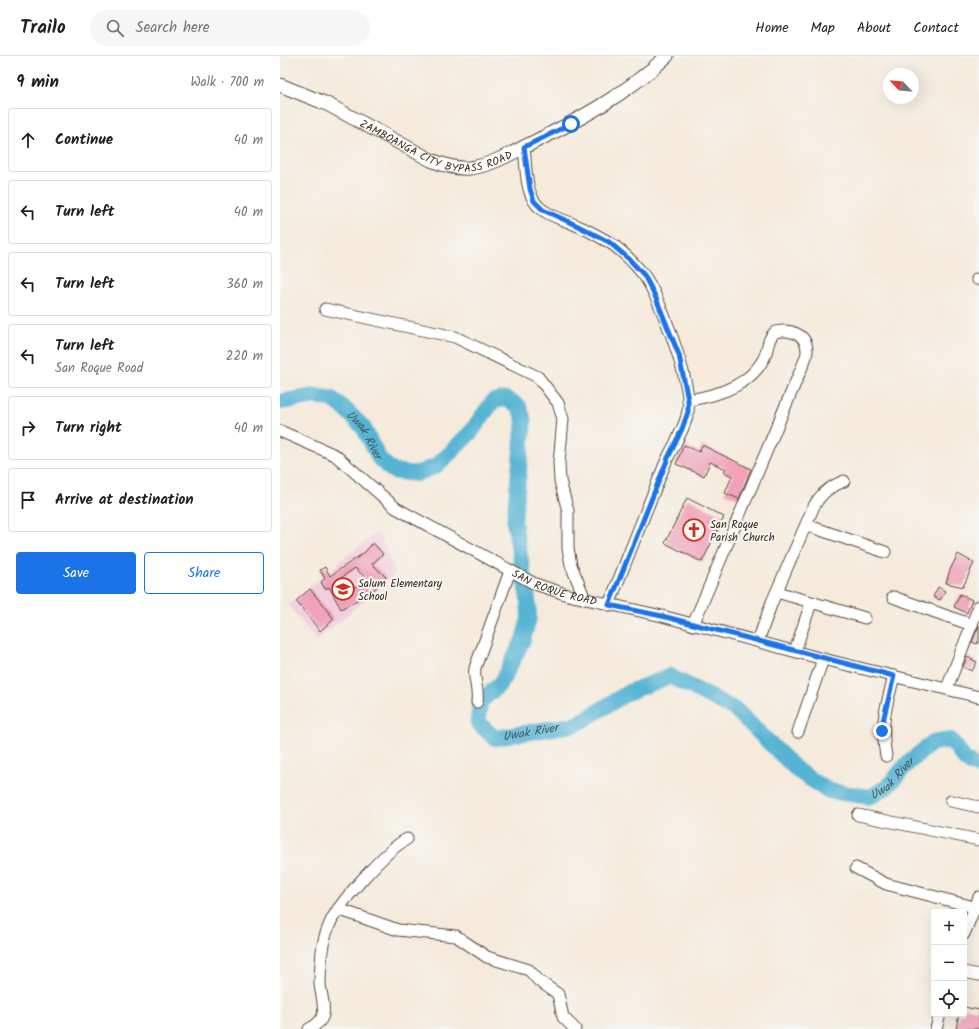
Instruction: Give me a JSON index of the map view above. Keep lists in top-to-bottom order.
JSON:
{
  "streets": {
    "main road": ["ZAMBOANGA CITY BYPASS ROAD"],
    "street": ["SAN ROQUE ROAD"]
  },
  "water": ["Uwak River"],
  "places": {
    "church": ["San Roque Parish Church"],
    "school or university": ["Salum Elementary School"]
  },
  "north": "top left",
  "page": {
    "header": "Trailo",
    "search": "Search here",
    "nav": [
      "Home",
      "Map",
      "About",
      "Contact"
    ],
    "heading": ["9 min", "Walk · 700 m"],
    "list": [
      ["Continue", "40 m"],
      ["Turn left", "40 m"],
      ["Turn left", "360 m"],
      ["Turn left", "San Roque Road", "220 m"],
      ["Turn right", "40 m"],
      "Arrive at destination"
    ],
    "buttons": ["Save", "Share"],
    "map_buttons": ["+", "−"]
  }
}
